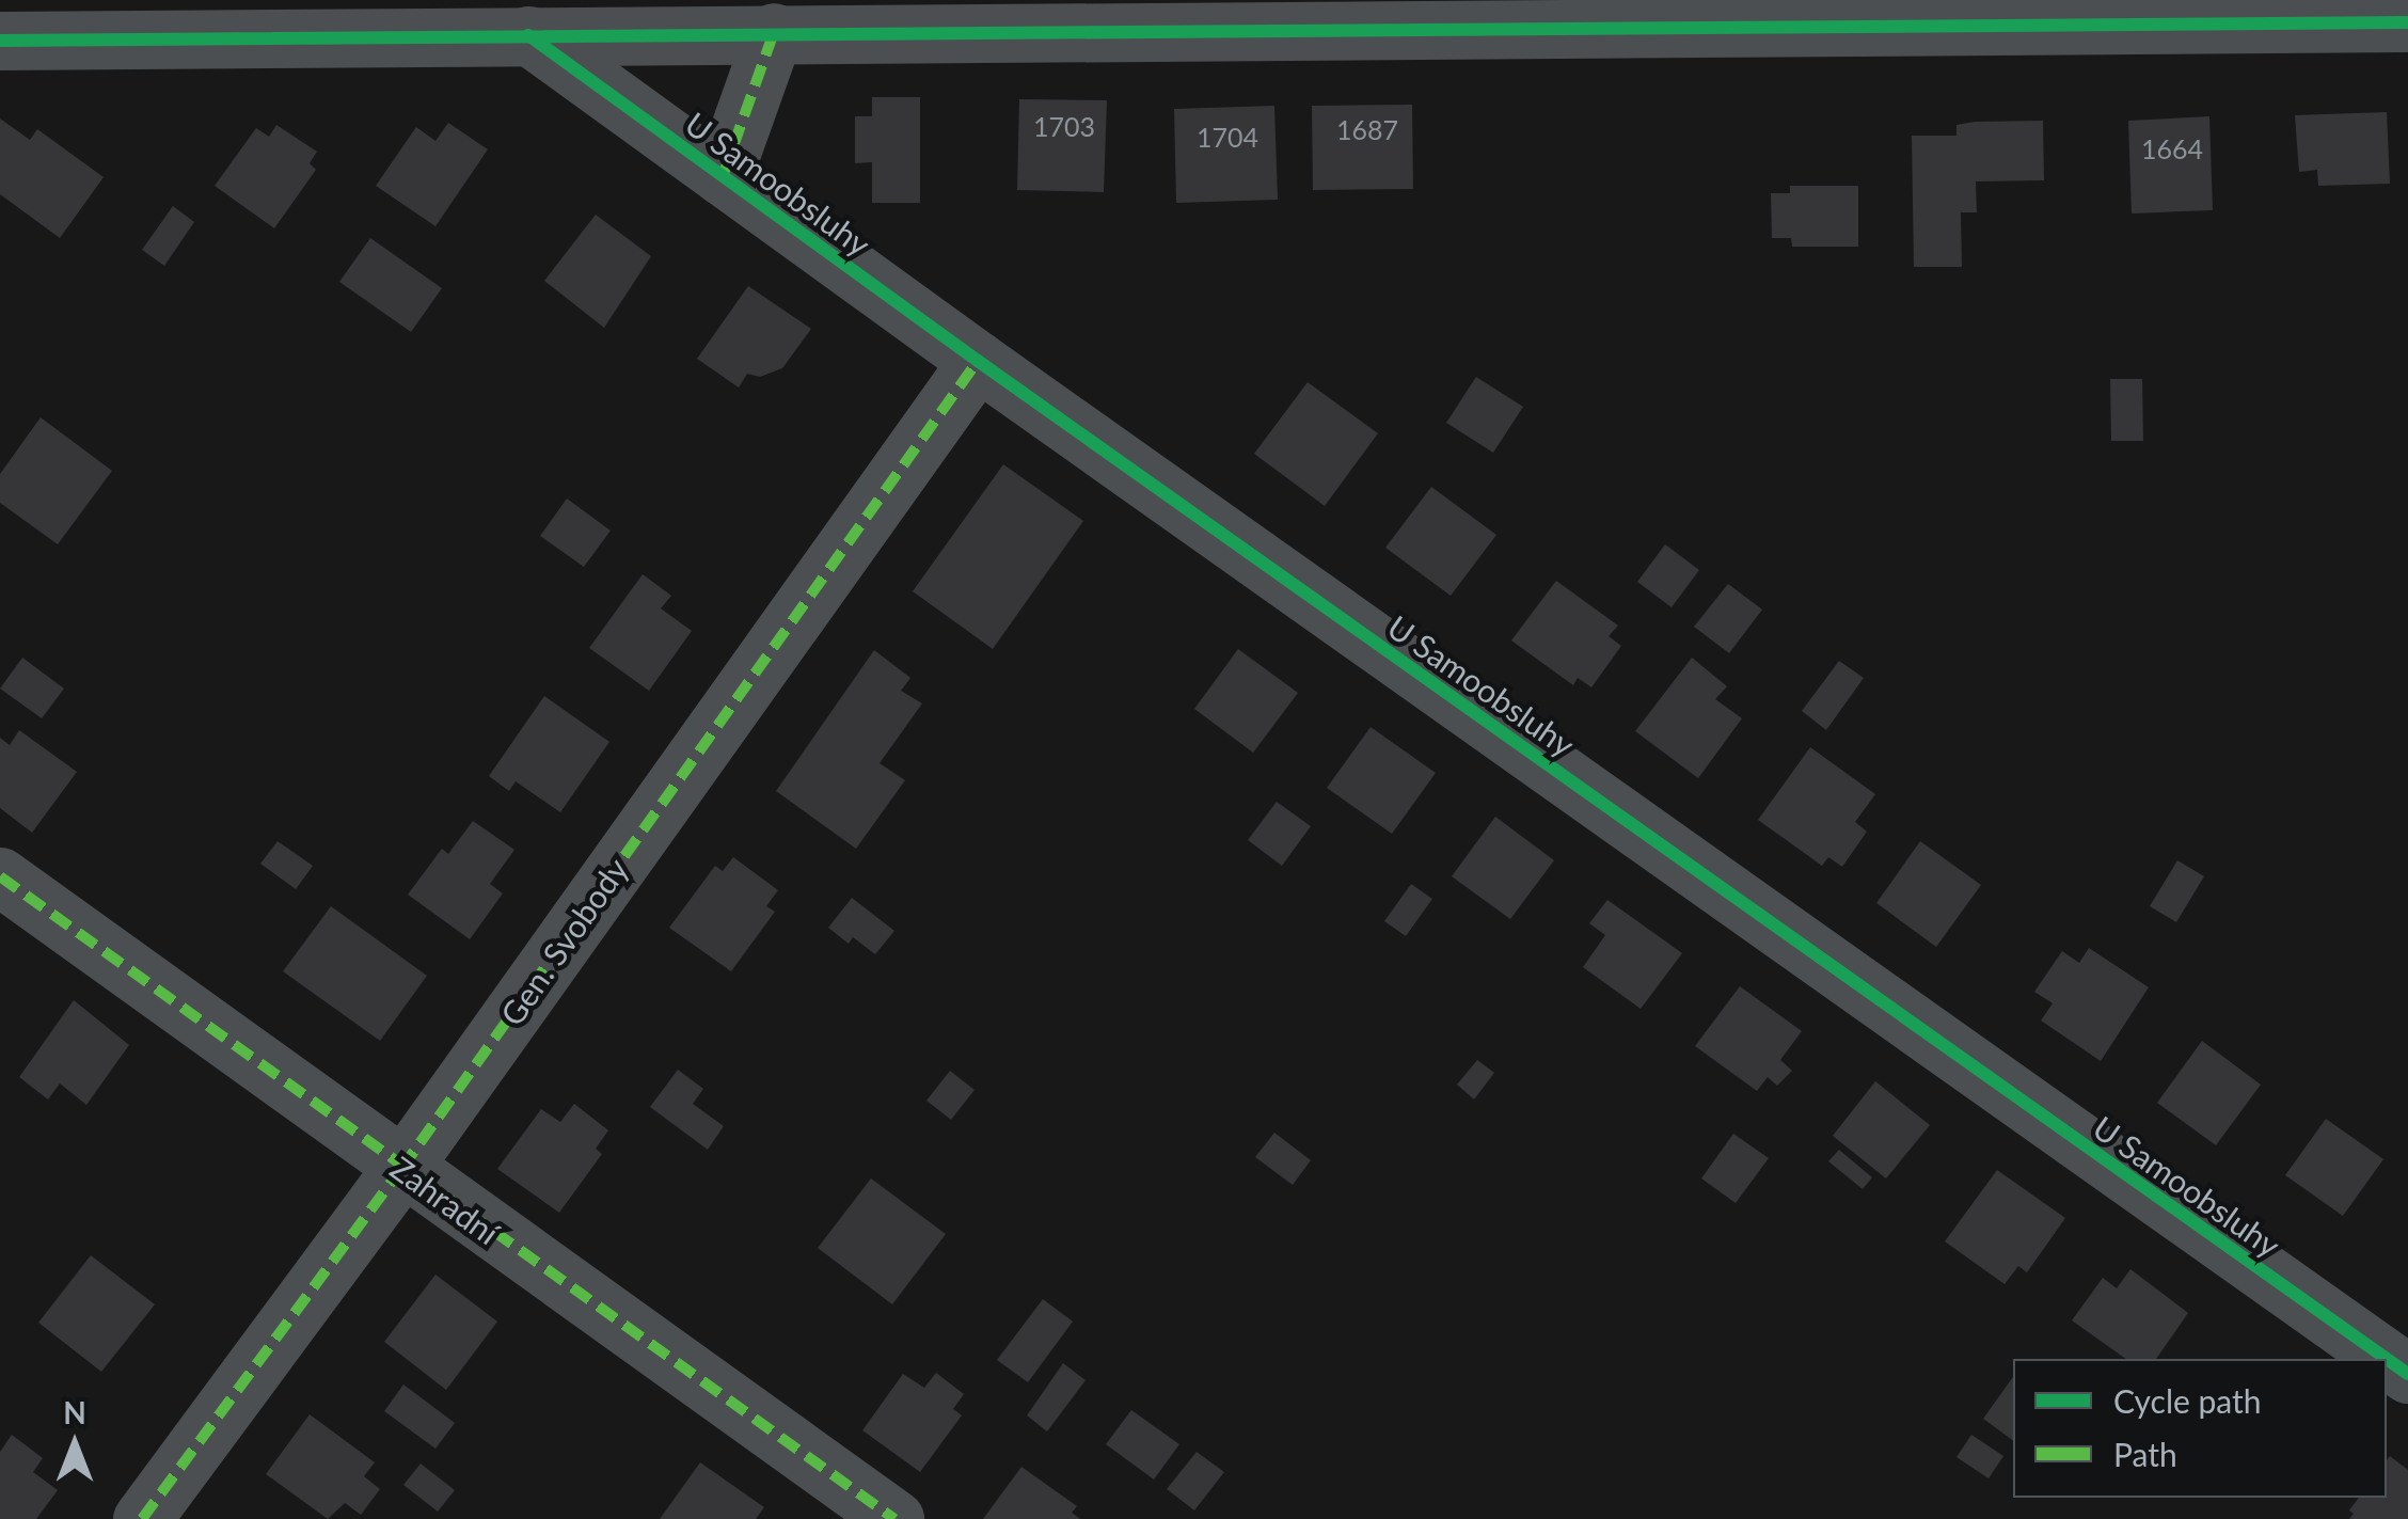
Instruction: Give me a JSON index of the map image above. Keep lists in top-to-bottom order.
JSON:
{
  "streets": {
    "street": ["U Samoobsluhy", "Gen. Svobody", "Zahradní"]
  },
  "crossings": [
    ["U Samoobsluhy", "Gen. Svobody"],
    ["Gen. Svobody", "Zahradní"]
  ],
  "house_numbers": [
    "1703",
    "1687",
    "1704",
    "1664"
  ],
  "legend": ["Cycle path", "Path"],
  "north": "top"
}
